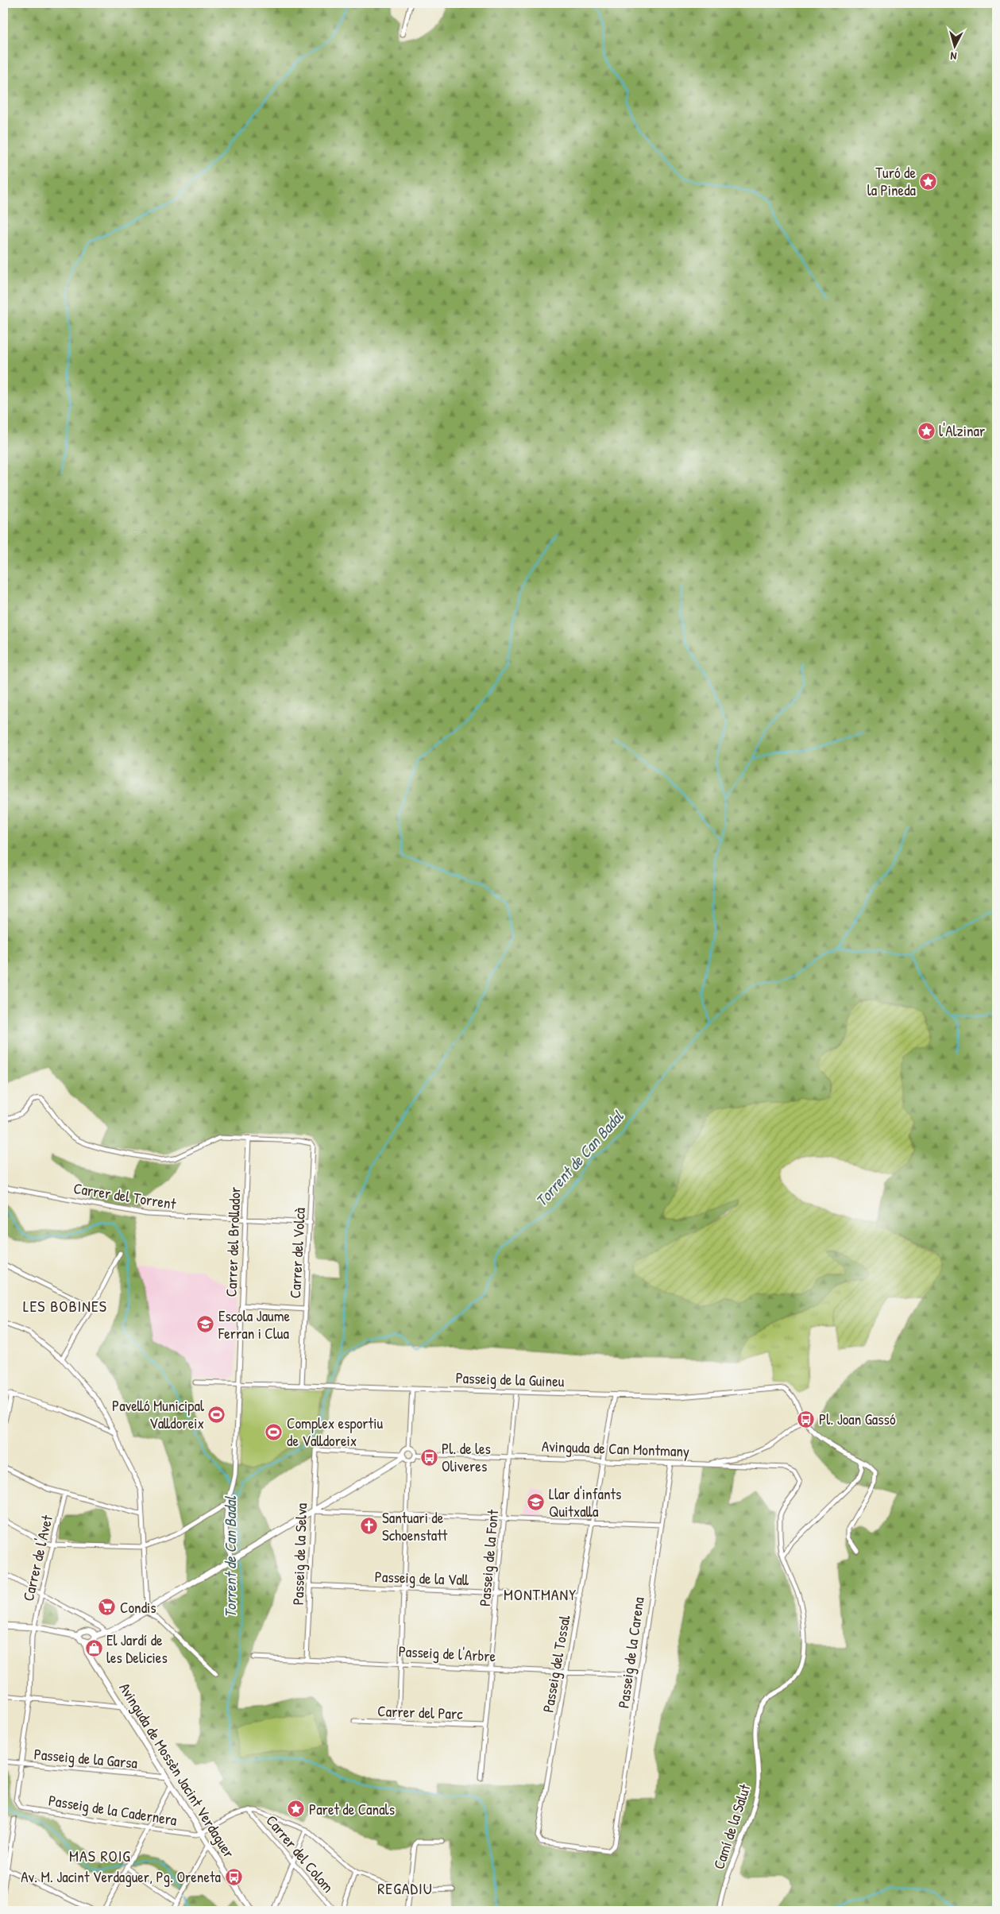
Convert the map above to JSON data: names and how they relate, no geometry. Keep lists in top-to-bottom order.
{
  "streets": {
    "street": [
      "Carrer del Torrent",
      "Carrer del Brollador",
      "Carrer del Volcà",
      "Passeig de la Guineu",
      "Avinguda de Can Montmany",
      "Passeig de la Selva",
      "Carrer de l'Avet",
      "Passeig de la Font",
      "Passeig de la Vall",
      "Passeig de la Carena",
      "Passeig de l'Arbre",
      "Passeig del Tossal",
      "Carrer del Parc",
      "Passeig de la Garsa",
      "Avinguda de Mossèn Jacint Verdaguer",
      "Passeig de la Cadernera",
      "Camí de la Salut",
      "Carrer del Colom"
    ]
  },
  "crossings": [
    ["Carrer del Torrent", "Carrer del Brollador"],
    ["Carrer del Torrent", "Carrer del Volcà"],
    ["Carrer del Brollador", "Carrer del Volcà"],
    ["Carrer del Brollador", "Passeig de la Guineu"],
    ["Carrer del Volcà", "Passeig de la Guineu"],
    ["Passeig de la Guineu", "Avinguda de Can Montmany"],
    ["Passeig de la Guineu", "Passeig de la Font"],
    ["Passeig de la Guineu", "Passeig del Tossal"],
    ["Avinguda de Can Montmany", "Passeig de la Selva"],
    ["Avinguda de Can Montmany", "Passeig de la Font"],
    ["Avinguda de Can Montmany", "Passeig de la Carena"],
    ["Avinguda de Can Montmany", "Passeig del Tossal"],
    ["Avinguda de Can Montmany", "Camí de la Salut"],
    ["Passeig de la Selva", "Passeig de la Vall"],
    ["Passeig de la Selva", "Passeig de l'Arbre"],
    ["Carrer de l'Avet", "Passeig de la Garsa"],
    ["Carrer de l'Avet", "Passeig de la Cadernera"],
    ["Passeig de la Font", "Passeig de la Vall"],
    ["Passeig de la Font", "Passeig de l'Arbre"],
    ["Passeig de la Font", "Carrer del Parc"],
    ["Passeig de la Vall", "Passeig del Tossal"],
    ["Passeig de la Carena", "Passeig de l'Arbre"],
    ["Passeig de la Carena", "Passeig del Tossal"],
    ["Passeig de l'Arbre", "Passeig del Tossal"],
    ["Passeig de la Garsa", "Avinguda de Mossèn Jacint Verdaguer"],
    ["Avinguda de Mossèn Jacint Verdaguer", "Passeig de la Cadernera"]
  ],
  "districts": [
    "LES BOBINES",
    "MONTMANY",
    "MAS ROIG",
    "REGADIU"
  ],
  "water": ["Torrent de Can Badal"],
  "places": {
    "place": ["Turó de la Pineda", "l'Alzinar", "Paret de Canals"],
    "school or university": ["Escola Jaume Ferran i Clua", "Llar d'infants Quitxalla"],
    "sports": ["Pavelló Municipal Valldoreix", "Complex esportiu de Valldoreix"],
    "bus stop": ["Pl. Joan Gassó", "Pl. de les Oliveres", "Av. M. Jacint Verdaguer, Pg. Oreneta"],
    "church": ["Santuari de Schoenstatt"],
    "supermarket": ["Condis"],
    "shop": ["El Jardí de les Delicies"]
  },
  "north": "bottom"
}
